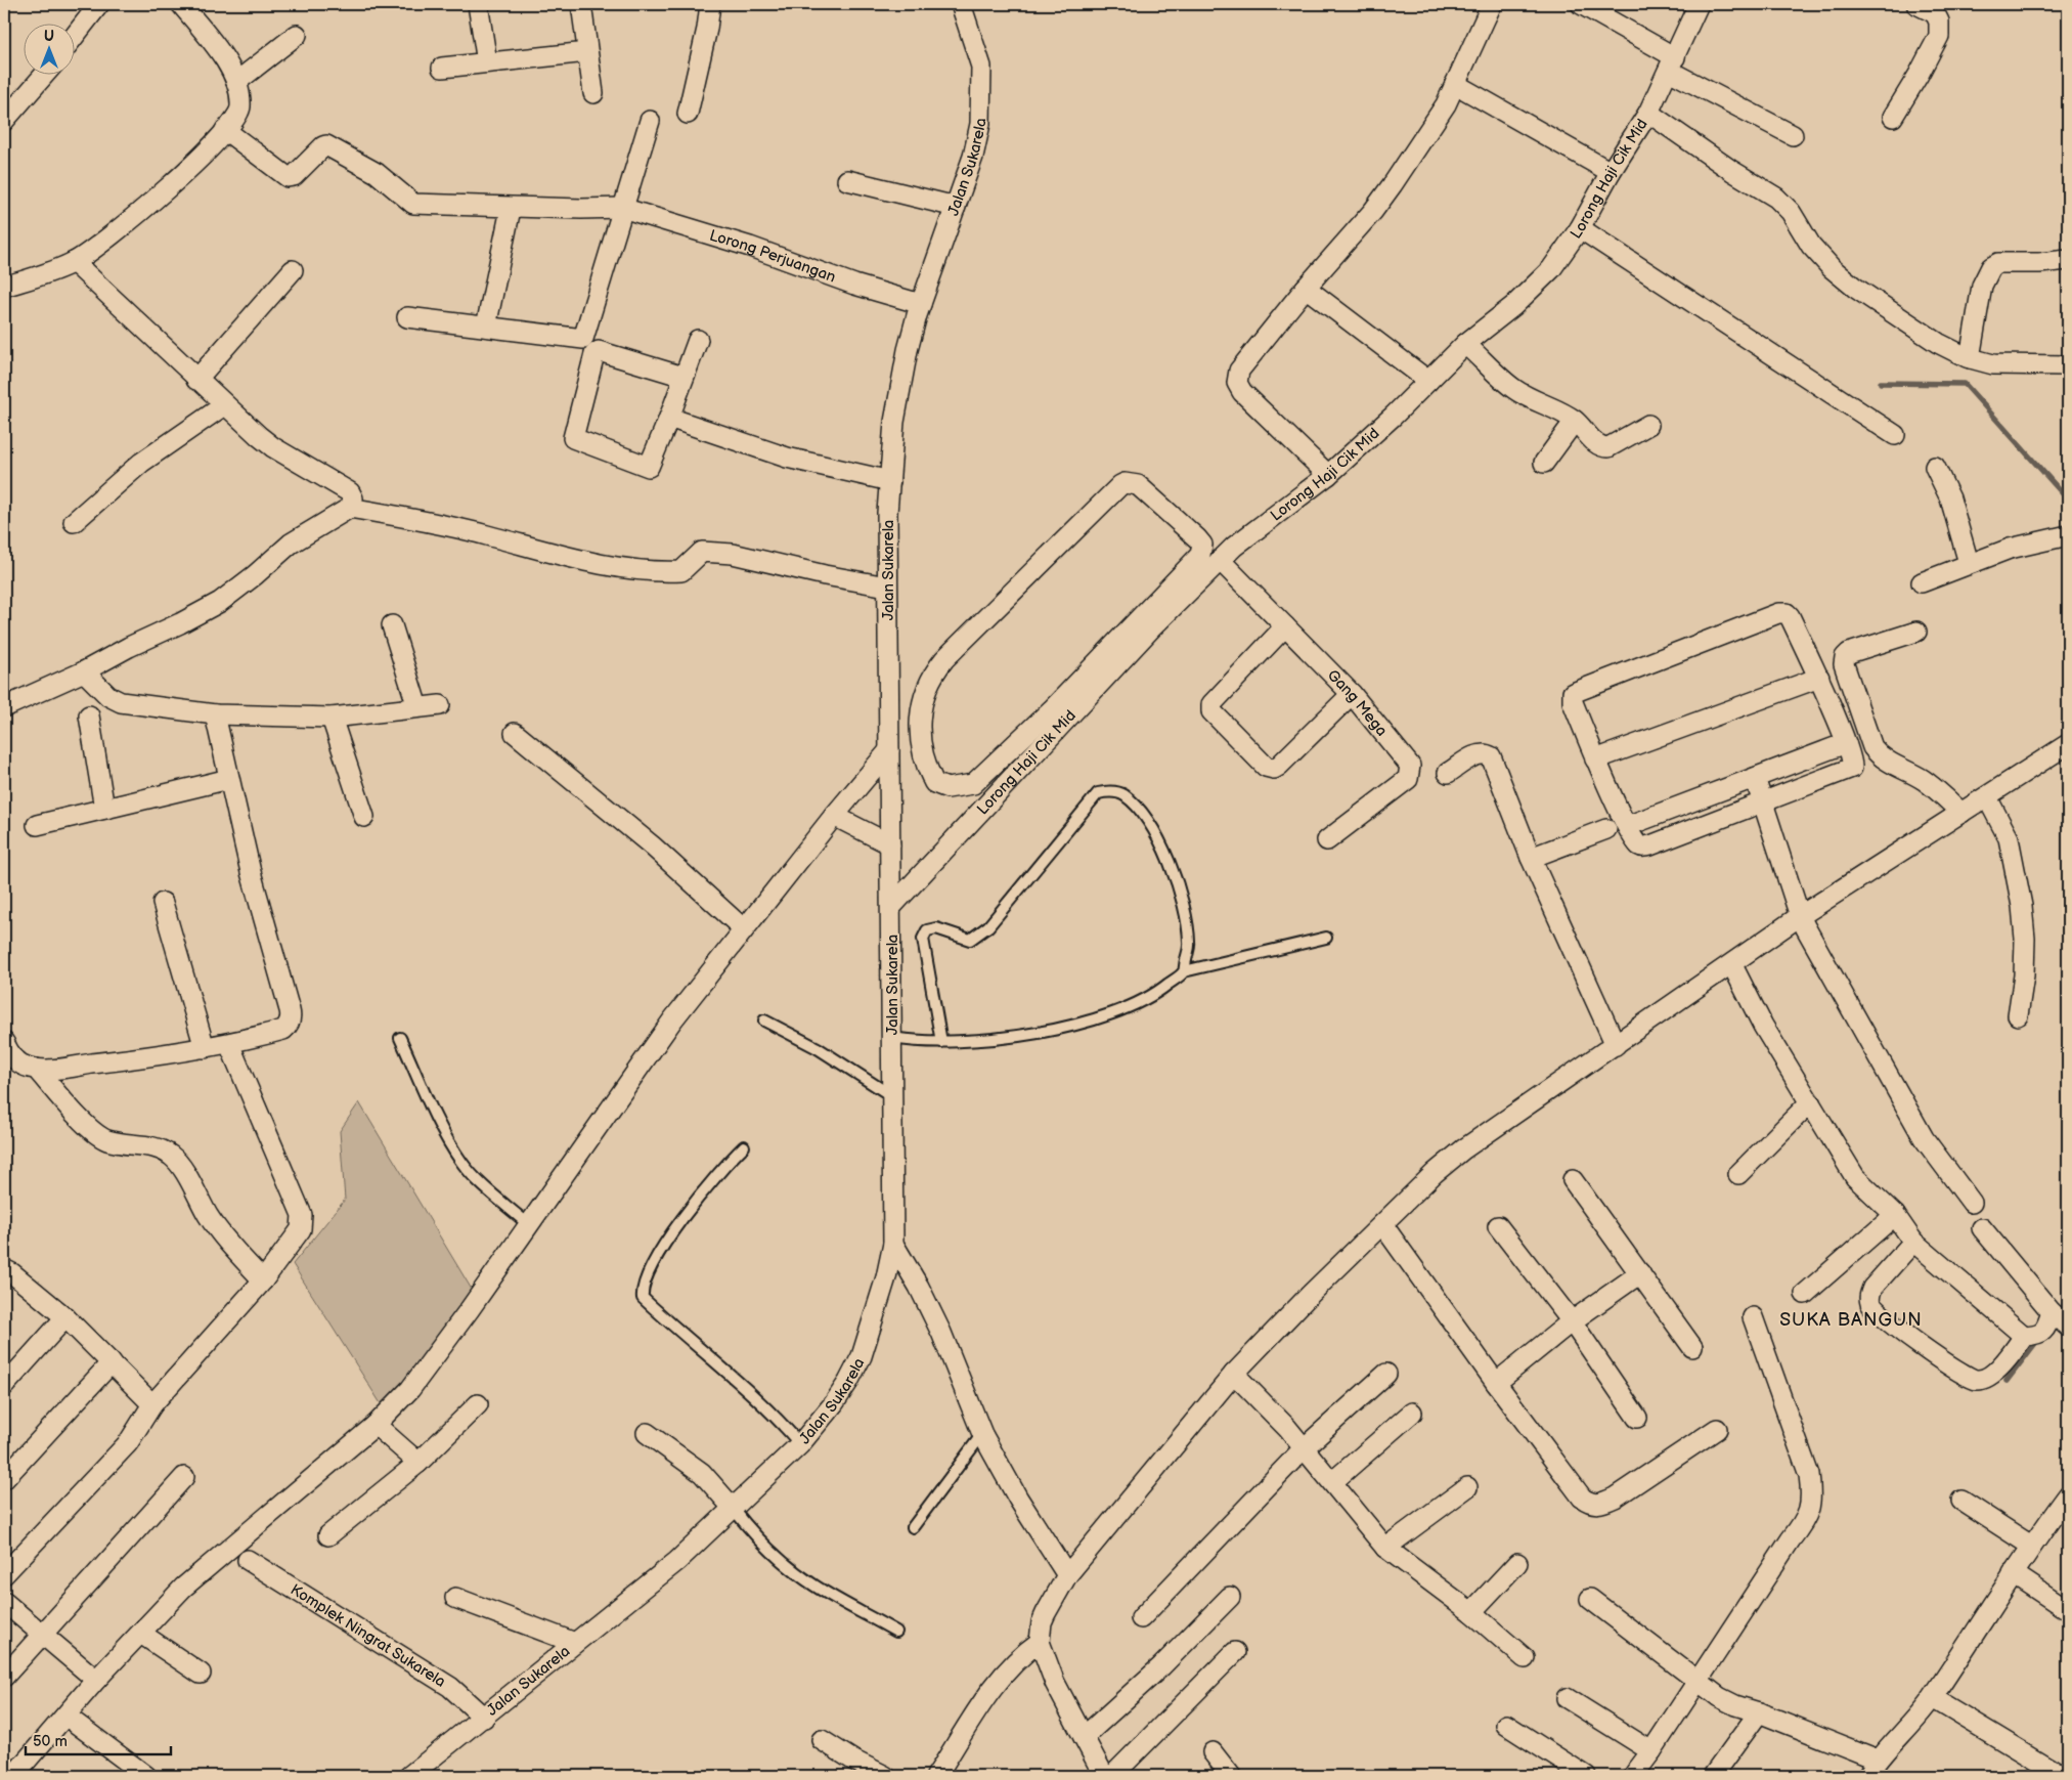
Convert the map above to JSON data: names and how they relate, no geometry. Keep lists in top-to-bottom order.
{
  "streets": {
    "street": [
      "Jalan Sukarela",
      "Lorong Haji Cik Mid",
      "Lorong Perjuangan",
      "Gang Mega",
      "Komplek Ningrat Sukarela"
    ]
  },
  "crossings": [
    ["Jalan Sukarela", "Lorong Haji Cik Mid"],
    ["Jalan Sukarela", "Lorong Perjuangan"],
    ["Jalan Sukarela", "Komplek Ningrat Sukarela"],
    ["Lorong Haji Cik Mid", "Gang Mega"]
  ],
  "districts": ["SUKA BANGUN"],
  "scale_bar": "50 m",
  "north": "top"
}
